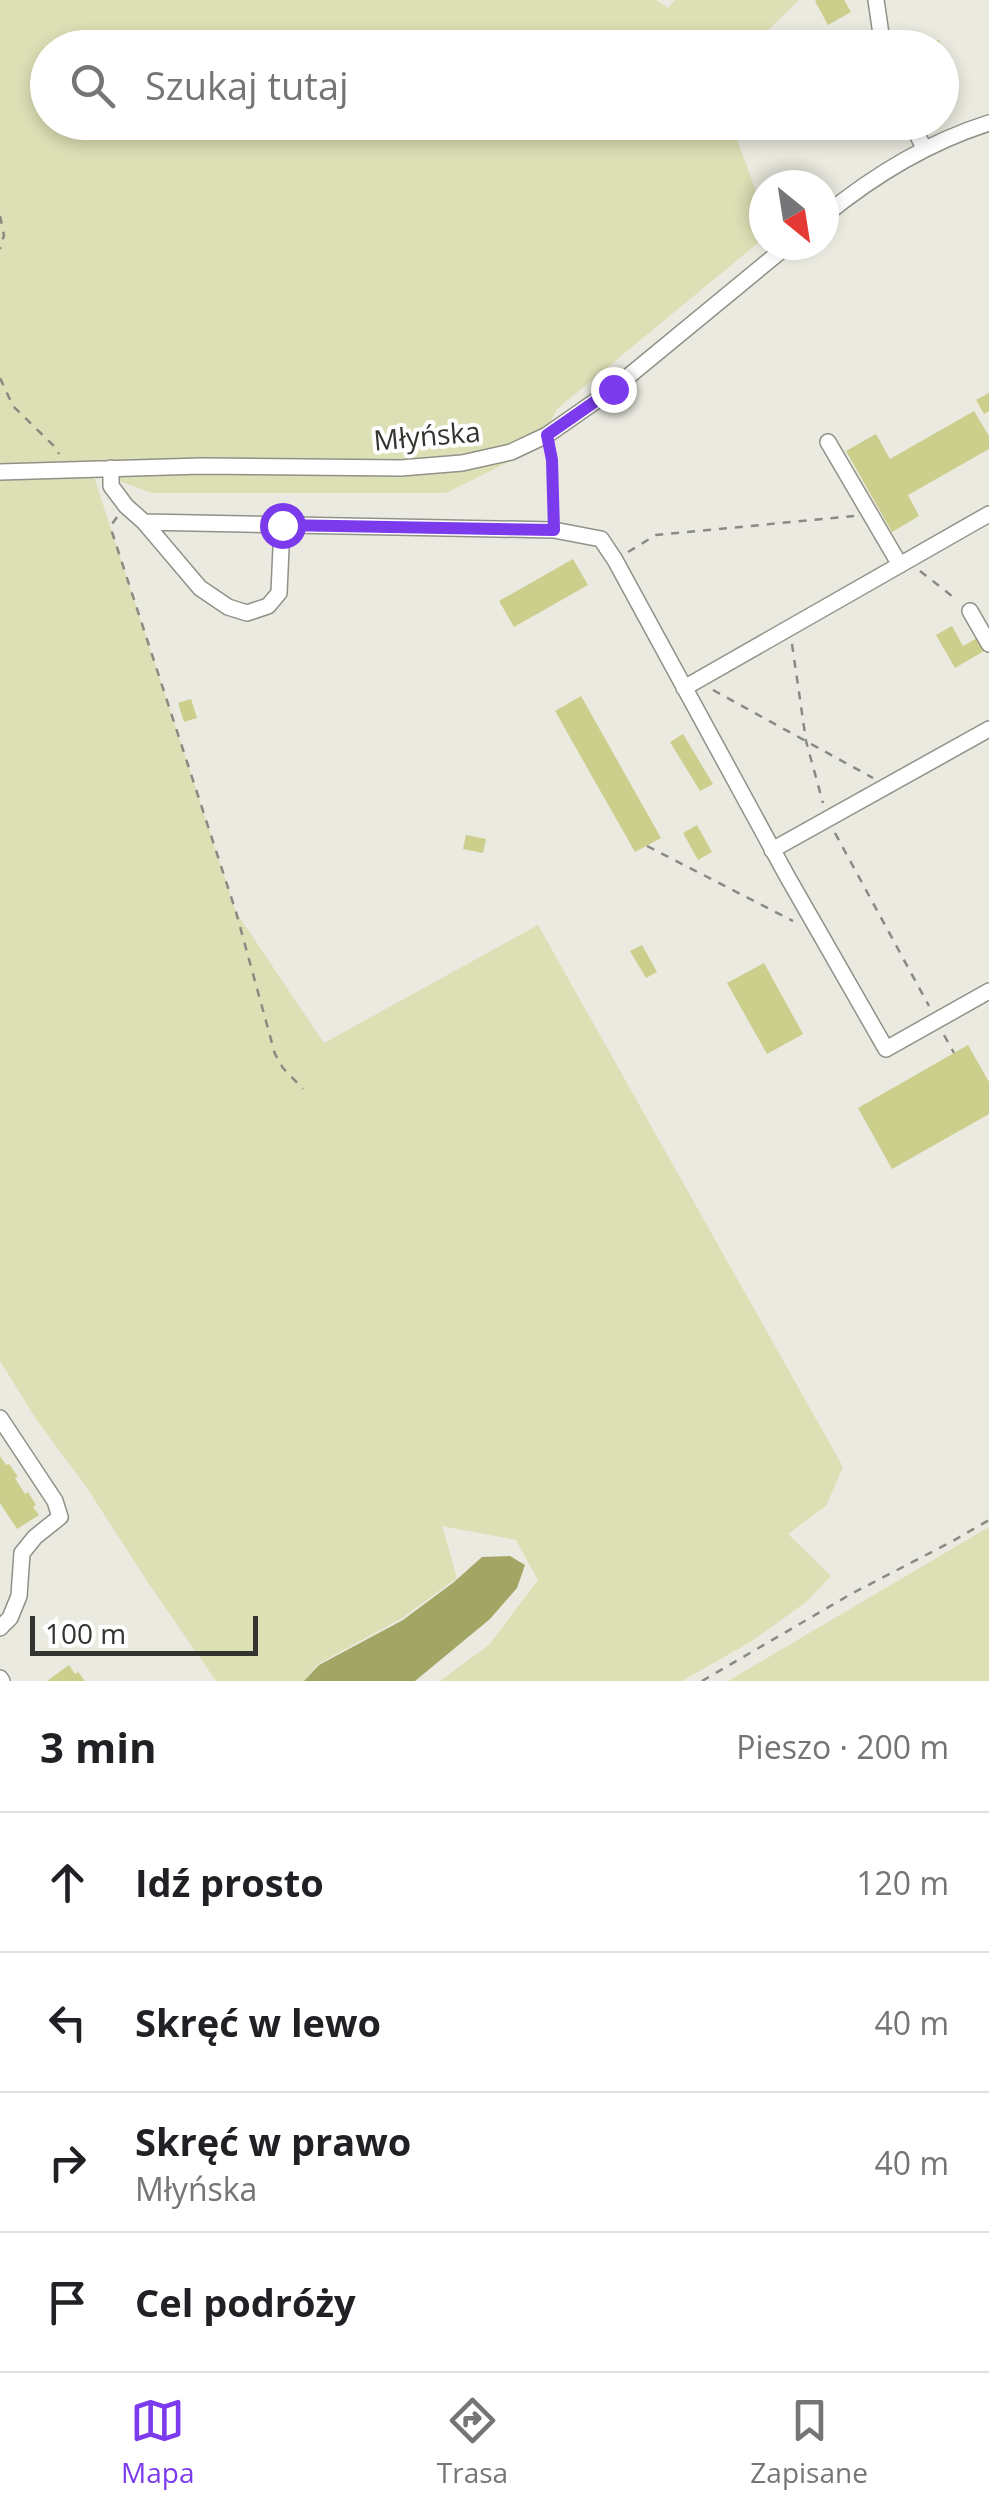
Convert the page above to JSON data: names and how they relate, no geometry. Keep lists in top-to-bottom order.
{
  "streets": {
    "street": ["Młyńska"]
  },
  "scale_bar": "100 m",
  "north": "bottom right",
  "page": {
    "search": "Szukaj tutaj",
    "scale": "100 m",
    "heading": ["3 min", "Pieszo · 200 m"],
    "list": [
      ["Idź prosto", "120 m"],
      ["Skręć w lewo", "40 m"],
      ["Skręć w prawo", "Młyńska", "40 m"],
      "Cel podróży"
    ],
    "nav": ["Mapa", "Trasa", "Zapisane"]
  }
}
